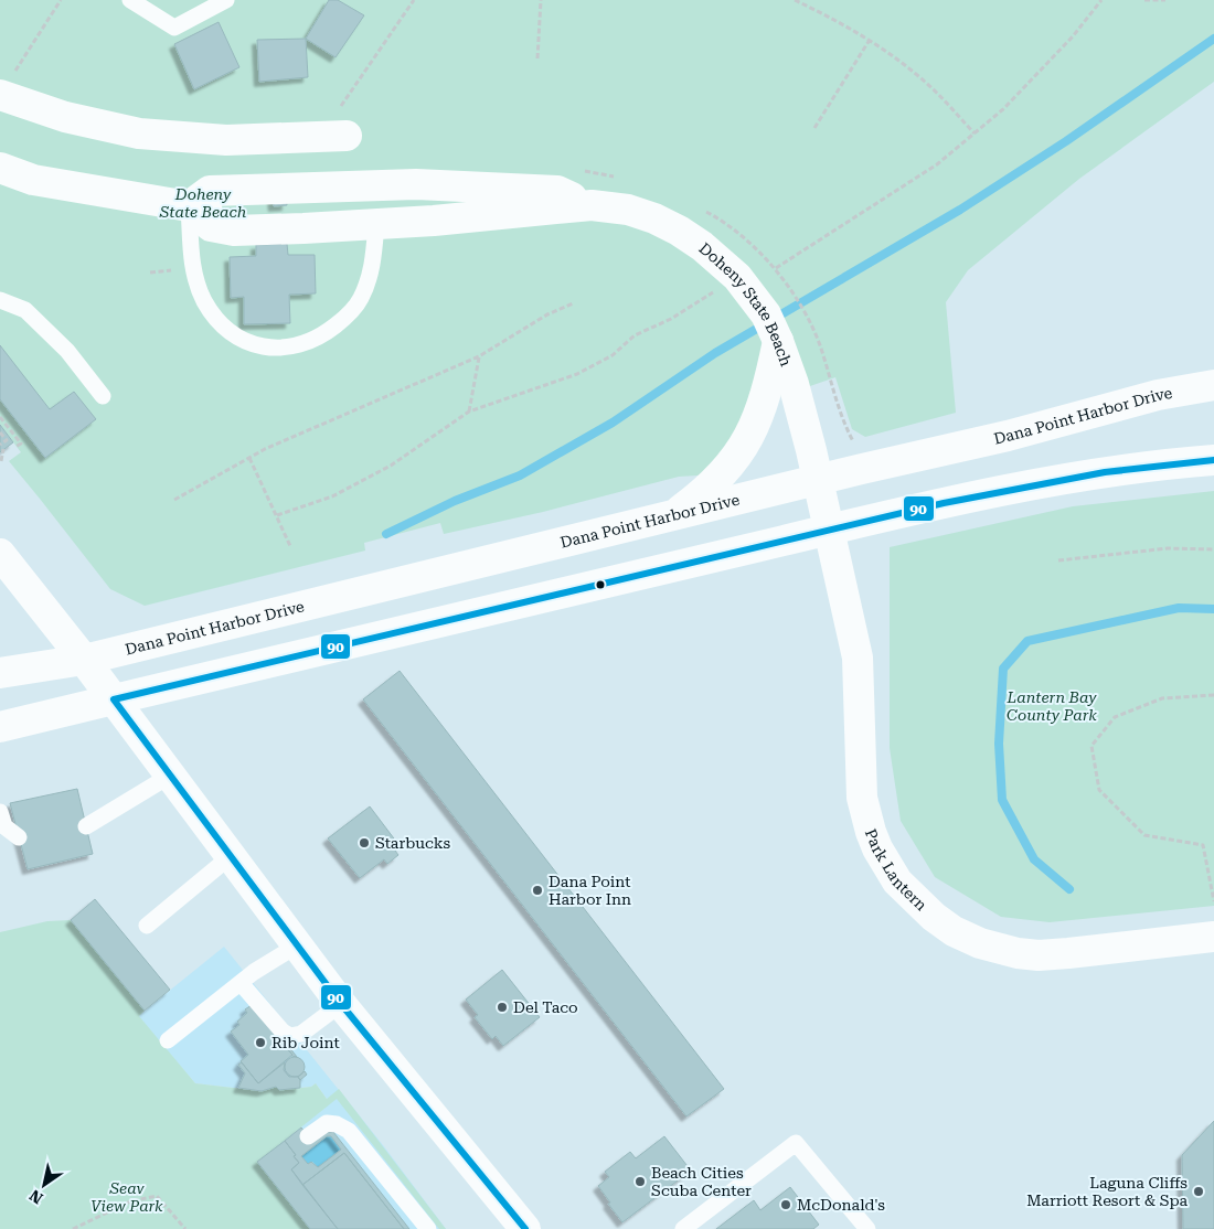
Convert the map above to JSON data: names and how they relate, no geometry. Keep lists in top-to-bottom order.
{
  "streets": {
    "main road": ["Doheny State Beach", "Dana Point Harbor Drive", "Park Lantern"]
  },
  "crossings": [
    ["Doheny State Beach", "Dana Point Harbor Drive"],
    ["Doheny State Beach", "Park Lantern"]
  ],
  "parks": ["Doheny State Beach", "Lantern Bay County Park", "Seav View Park"],
  "places": [
    "Starbucks",
    "Dana Point Harbor Inn",
    "Del Taco",
    "Rib Joint",
    "Beach Cities Scuba Center",
    "Laguna Cliffs Marriott Resort & Spa",
    "McDonald's"
  ],
  "lines": ["transit line 90"],
  "north": "bottom left"
}
